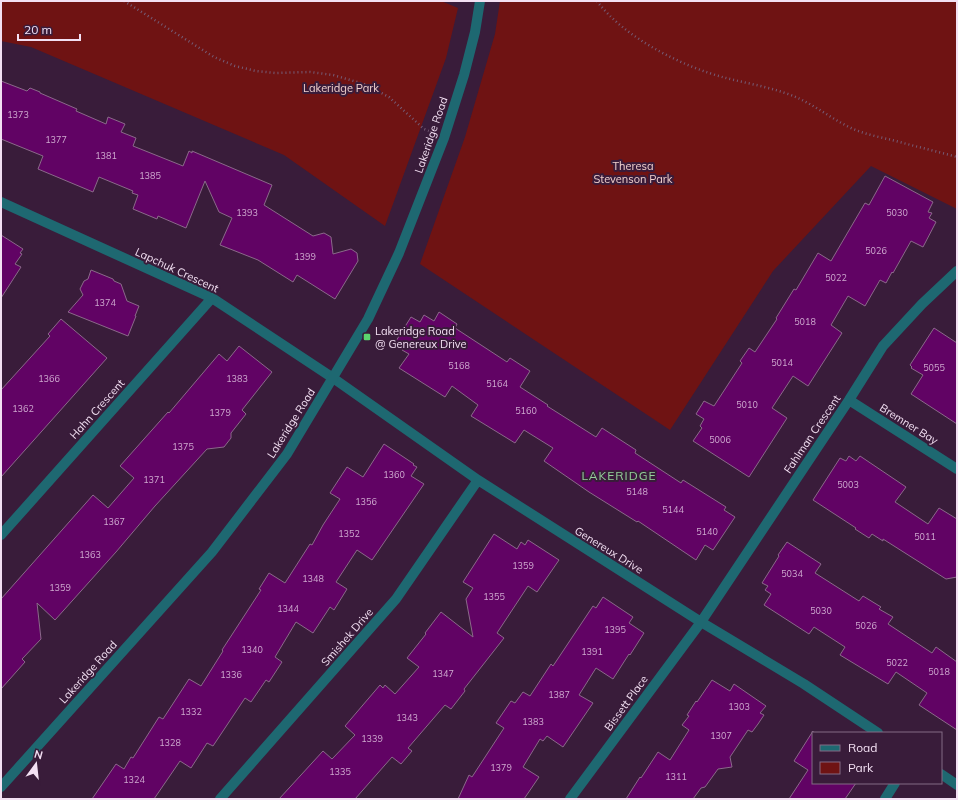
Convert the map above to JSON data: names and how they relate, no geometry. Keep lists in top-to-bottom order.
{
  "streets": {
    "street": [
      "Lakeridge Road",
      "Lapchuk Crescent",
      "Hahn Crescent",
      "Bremner Bay",
      "Fahlman Crescent",
      "Genereux Drive",
      "Smishek Drive",
      "Bissett Place"
    ]
  },
  "crossings": [
    ["Lakeridge Road", "Lapchuk Crescent"],
    ["Lakeridge Road", "Genereux Drive"],
    ["Lapchuk Crescent", "Hahn Crescent"],
    ["Lapchuk Crescent", "Genereux Drive"],
    ["Bremner Bay", "Fahlman Crescent"],
    ["Fahlman Crescent", "Genereux Drive"],
    ["Fahlman Crescent", "Bissett Place"],
    ["Genereux Drive", "Smishek Drive"],
    ["Genereux Drive", "Bissett Place"]
  ],
  "districts": ["LAKERIDGE"],
  "parks": ["Lakeridge Park", "Theresa Stevenson Park"],
  "places": {
    "transit": ["Lakeridge Road @ Genereux Drive"]
  },
  "house_numbers": [
    "1373",
    "1377",
    "1381",
    "1385",
    "1393",
    "5030",
    "5026",
    "1399",
    "5022",
    "1374",
    "5018",
    "5014",
    "5168",
    "5055",
    "1366",
    "1383",
    "5164",
    "5010",
    "1362",
    "5160",
    "1379",
    "5006",
    "1375",
    "1360",
    "1371",
    "5003",
    "5148",
    "1356",
    "5144",
    "1367",
    "5140",
    "1352",
    "5011",
    "1363",
    "1359",
    "5034",
    "1348",
    "1359",
    "1355",
    "1344",
    "5030",
    "5026",
    "1395",
    "1340",
    "1391",
    "5022",
    "5018",
    "1347",
    "1336",
    "1387",
    "1303",
    "1332",
    "1343",
    "1383",
    "1307",
    "1339",
    "1328",
    "1379",
    "1335",
    "1311",
    "1324"
  ],
  "legend": ["Road", "Park"],
  "scale_bar": "20 m",
  "north": "top"
}
